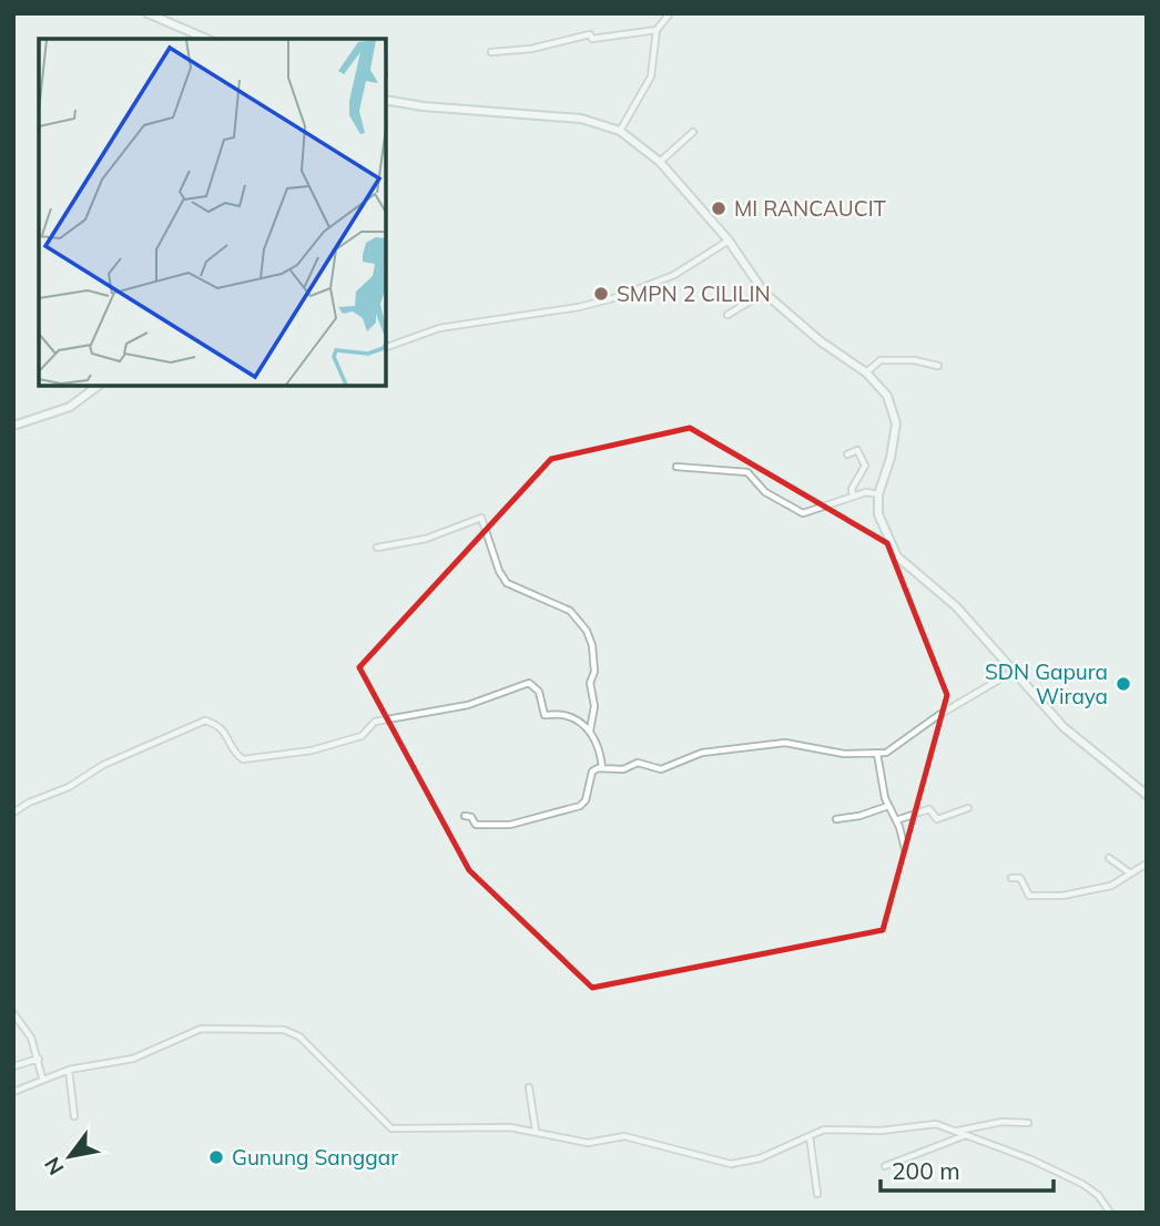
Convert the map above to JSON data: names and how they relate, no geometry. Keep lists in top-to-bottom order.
{
  "places": [
    "MI RANCAUCIT",
    "SMPN 2 CILILIN",
    "SDN Gapura Wiraya",
    "Gunung Sanggar"
  ],
  "scale_bar": "200 m",
  "north": "bottom left"
}
